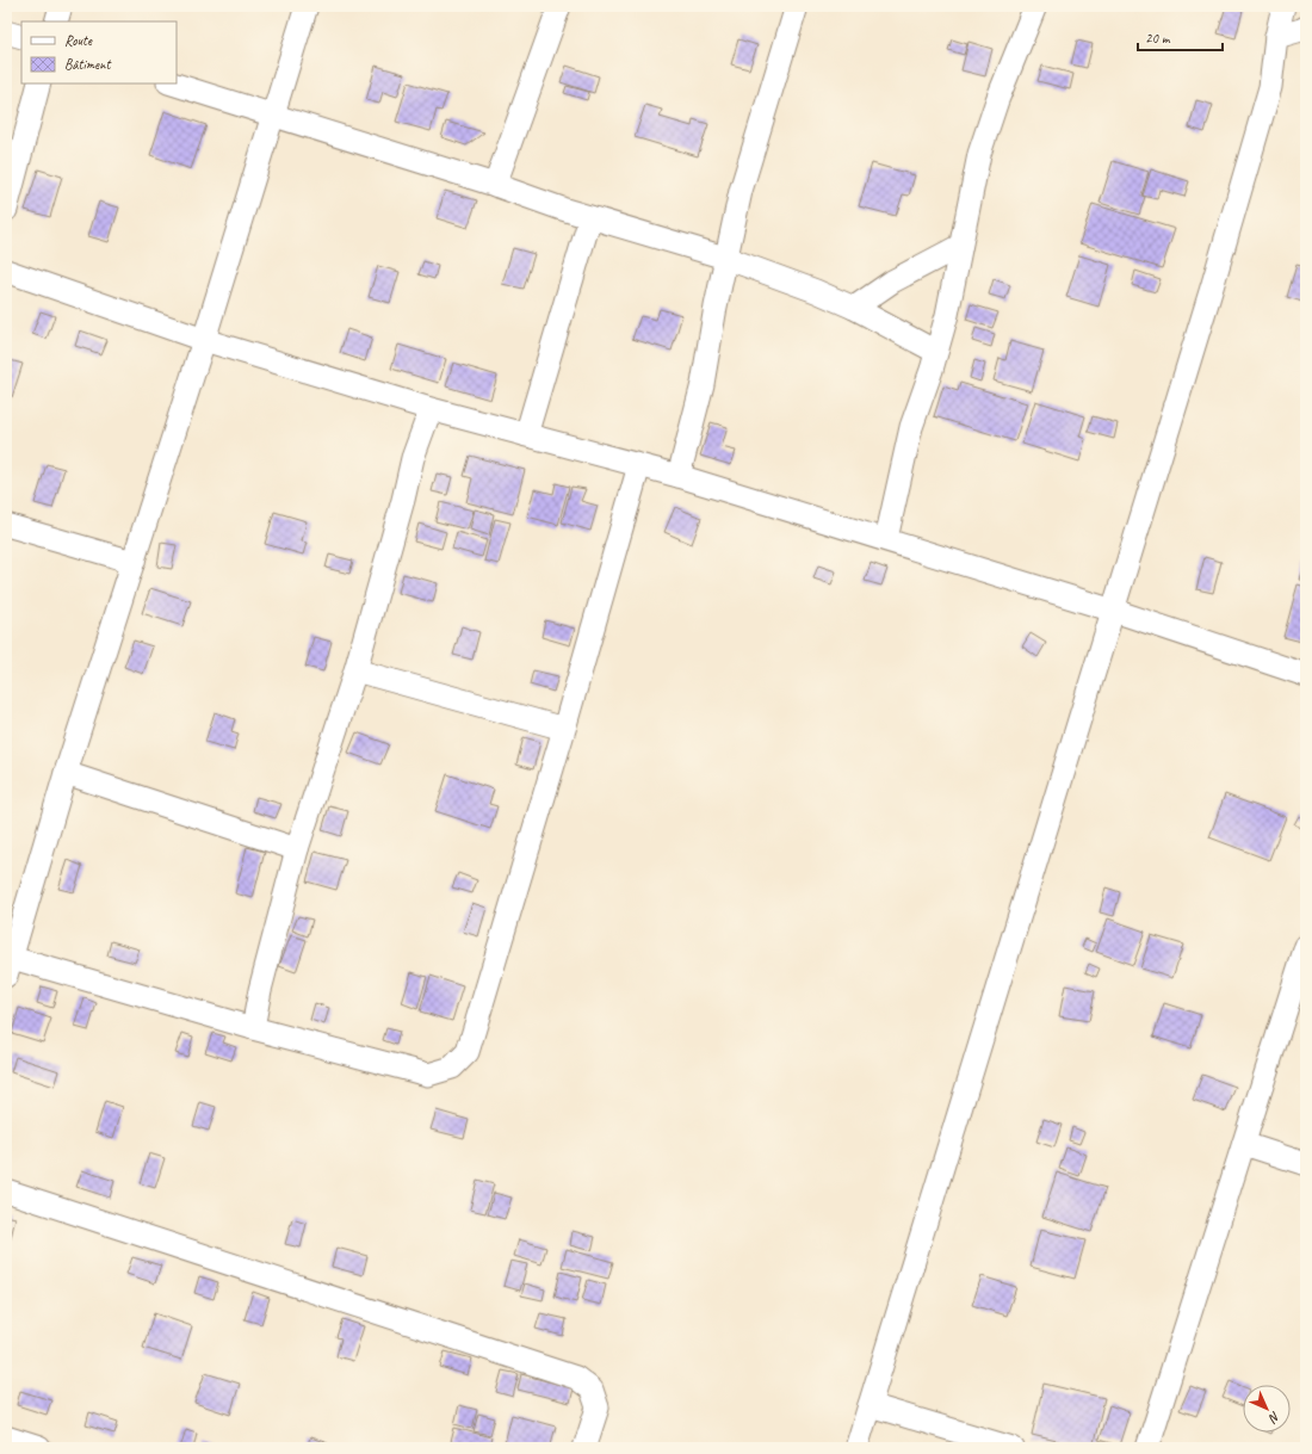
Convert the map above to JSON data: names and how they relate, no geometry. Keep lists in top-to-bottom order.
{
  "legend": ["Route", "Bâtiment"],
  "scale_bar": "20 m",
  "north": "bottom right"
}
